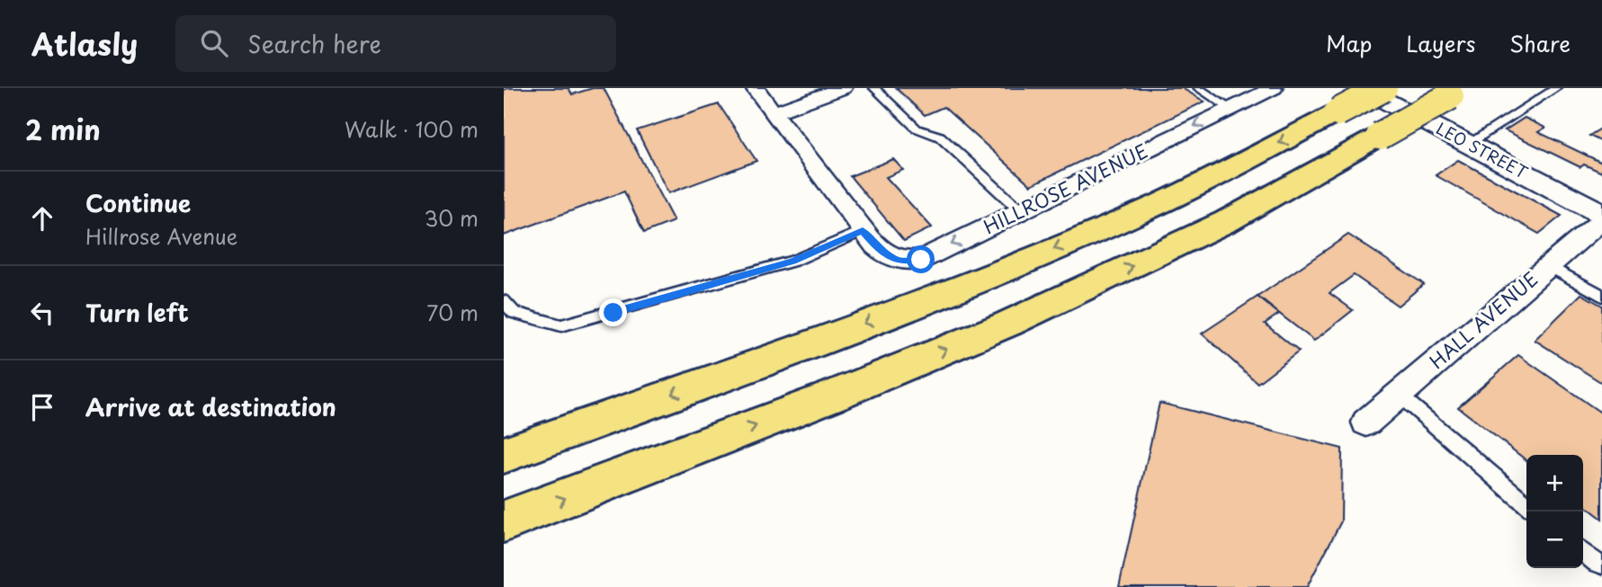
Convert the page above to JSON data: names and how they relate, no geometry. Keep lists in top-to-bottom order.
{
  "streets": {
    "street": ["LEO STREET", "HILLROSE AVENUE", "HALL AVENUE"]
  },
  "one_way": ["HILLROSE AVENUE"],
  "page": {
    "header": "Atlasly",
    "search": "Search here",
    "nav": ["Map", "Layers", "Share"],
    "heading": ["2 min", "Walk · 100 m"],
    "list": [
      ["Continue", "Hillrose Avenue", "30 m"],
      ["Turn left", "70 m"],
      "Arrive at destination"
    ],
    "map_buttons": ["+", "−"]
  }
}
